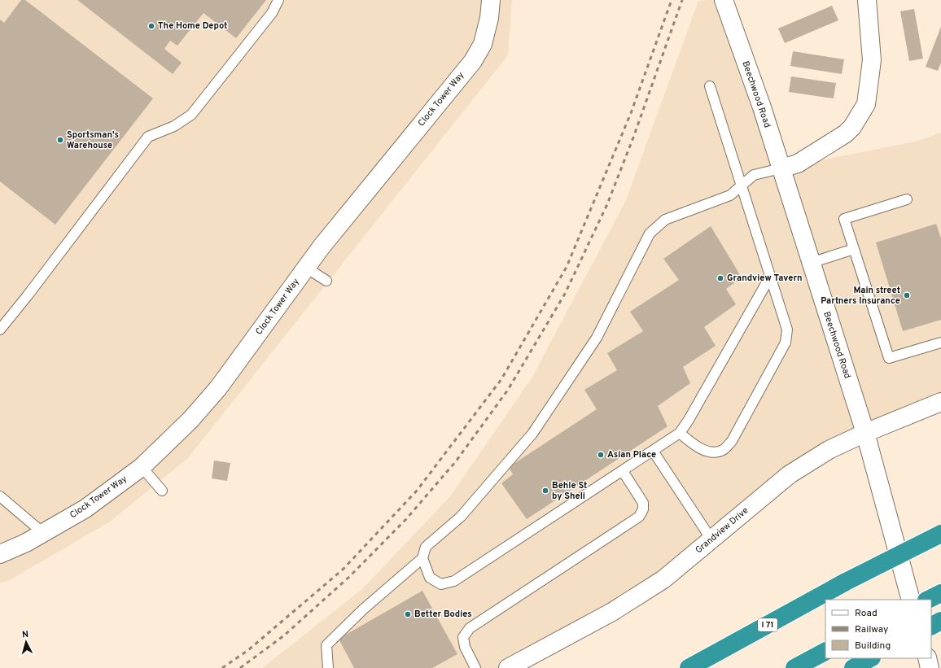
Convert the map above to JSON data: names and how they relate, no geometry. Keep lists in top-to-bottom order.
{
  "streets": {
    "highway": ["I 71"],
    "street": ["Beechwood Road", "Clock Tower Way", "Grandview Drive"]
  },
  "crossings": [
    ["Beechwood Road", "Grandview Drive"]
  ],
  "places": [
    "The Home Depot",
    "Sportsman's Warehouse",
    "Grandview Tavern",
    "Main street Partners Insurance",
    "Asian Place",
    "Behle St by Sheli",
    "Better Bodies"
  ],
  "legend": ["Road", "Railway", "Building"],
  "north": "top"
}
